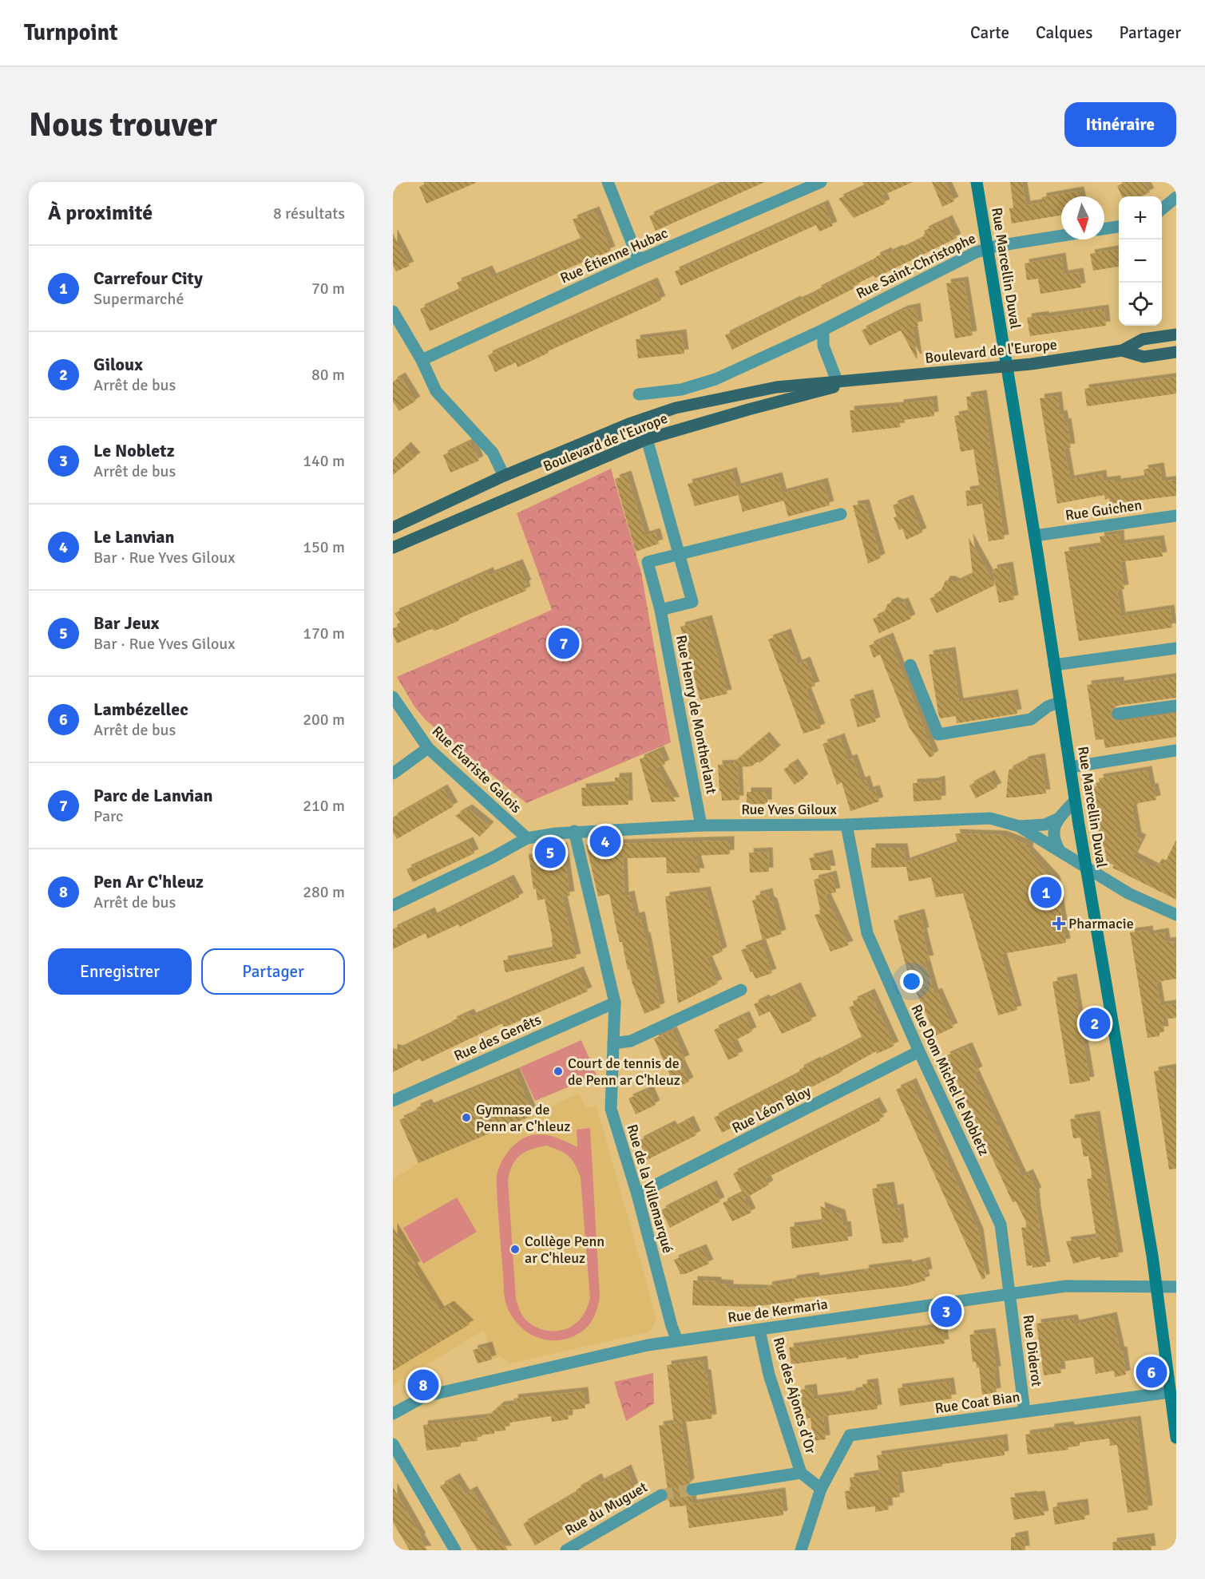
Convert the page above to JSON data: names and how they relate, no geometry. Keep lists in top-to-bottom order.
{
  "streets": {
    "main road": ["Rue Marcellin Duval", "Boulevard de l'Europe"],
    "street": [
      "Rue Étienne Hubac",
      "Rue Saint-Christophe",
      "Rue Guichen",
      "Rue Henry de Montherlant",
      "Rue Évariste Galois",
      "Rue Yves Giloux",
      "Rue des Genêts",
      "Rue Dom Michel le Nobletz",
      "Rue Léon Bloy",
      "Rue de la Villemarqué",
      "Rue de Kermaria",
      "Rue Diderot",
      "Rue des Ajoncs d'Or",
      "Rue Coat Bian",
      "Rue du Muguet"
    ]
  },
  "crossings": [
    ["Rue Saint-Christophe", "Rue Marcellin Duval"],
    ["Rue Marcellin Duval", "Boulevard de l'Europe"],
    ["Rue Marcellin Duval", "Rue Guichen"],
    ["Rue Marcellin Duval", "Rue Yves Giloux"],
    ["Rue Marcellin Duval", "Rue de Kermaria"],
    ["Rue Marcellin Duval", "Rue Coat Bian"],
    ["Rue Henry de Montherlant", "Rue Yves Giloux"],
    ["Rue Évariste Galois", "Rue Yves Giloux"],
    ["Rue Yves Giloux", "Rue Dom Michel le Nobletz"],
    ["Rue Yves Giloux", "Rue de la Villemarqué"],
    ["Rue des Genêts", "Rue de la Villemarqué"],
    ["Rue Dom Michel le Nobletz", "Rue Léon Bloy"],
    ["Rue Dom Michel le Nobletz", "Rue de Kermaria"],
    ["Rue Dom Michel le Nobletz", "Rue Diderot"],
    ["Rue Léon Bloy", "Rue de la Villemarqué"],
    ["Rue de la Villemarqué", "Rue de Kermaria"],
    ["Rue de Kermaria", "Rue Diderot"],
    ["Rue de Kermaria", "Rue des Ajoncs d'Or"],
    ["Rue Diderot", "Rue Coat Bian"],
    ["Rue des Ajoncs d'Or", "Rue Coat Bian"]
  ],
  "places": {
    "health": ["Pharmacie"],
    "other": ["Court de tennis de de Penn ar C'hleuz", "Gymnase de Penn ar C'hleuz", "Collège Penn ar C'hleuz"]
  },
  "north": "bottom",
  "page": {
    "header": "Turnpoint",
    "nav": ["Carte", "Calques", "Partager"],
    "buttons": [
      "Itinéraire",
      ["Enregistrer", "Partager"]
    ],
    "title": "Nous trouver",
    "heading": ["À proximité", "8 résultats"],
    "map_buttons": ["+", "−"],
    "list": [
      {
        "mark": "1",
        "name": "Carrefour City",
        "note": "Supermarché",
        "value": "70 m"
      },
      {
        "mark": "2",
        "name": "Giloux",
        "note": "Arrêt de bus",
        "value": "80 m"
      },
      {
        "mark": "3",
        "name": "Le Nobletz",
        "note": "Arrêt de bus",
        "value": "140 m"
      },
      {
        "mark": "4",
        "name": "Le Lanvian",
        "note": "Bar · Rue Yves Giloux",
        "value": "150 m"
      },
      {
        "mark": "5",
        "name": "Bar Jeux",
        "note": "Bar · Rue Yves Giloux",
        "value": "170 m"
      },
      {
        "mark": "6",
        "name": "Lambézellec",
        "note": "Arrêt de bus",
        "value": "200 m"
      },
      {
        "mark": "7",
        "name": "Parc de Lanvian",
        "note": "Parc",
        "value": "210 m"
      },
      {
        "mark": "8",
        "name": "Pen Ar C'hleuz",
        "note": "Arrêt de bus",
        "value": "280 m"
      }
    ],
    "pins": [
      "7",
      "4",
      "5",
      "1",
      "2",
      "3",
      "6",
      "8"
    ]
  }
}
